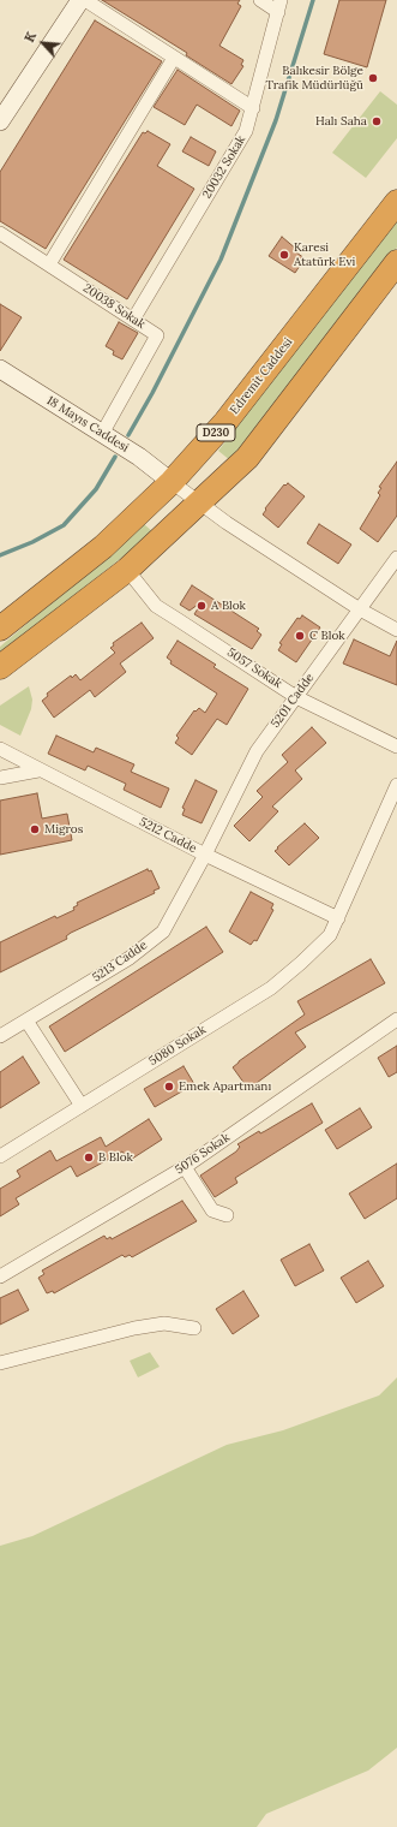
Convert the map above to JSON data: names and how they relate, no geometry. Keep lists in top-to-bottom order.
{
  "streets": {
    "highway": ["Edremit Caddesi", "D230"],
    "main road": ["18 Mayıs Caddesi"],
    "street": [
      "20032 Sokak",
      "20038 Sokak",
      "5057 Sokak",
      "5201 Cadde",
      "5212 Cadde",
      "5213 Cadde",
      "5080 Sokak",
      "5076 Sokak"
    ]
  },
  "crossings": [
    ["20032 Sokak", "20038 Sokak"],
    ["20038 Sokak", "18 Mayıs Caddesi"],
    ["Edremit Caddesi", "18 Mayıs Caddesi"],
    ["5057 Sokak", "5201 Cadde"],
    ["5201 Cadde", "5212 Cadde"],
    ["5201 Cadde", "5213 Cadde"],
    ["5212 Cadde", "5213 Cadde"],
    ["5212 Cadde", "5080 Sokak"]
  ],
  "places": [
    "Balıkesir Bölge Trafik Müdürlüğü",
    "Halı Saha",
    "Karesi Atatürk Evi",
    "A Blok",
    "C Blok",
    "Migros",
    "Emek Apartmanı",
    "B Blok"
  ],
  "north": "top left"
}
